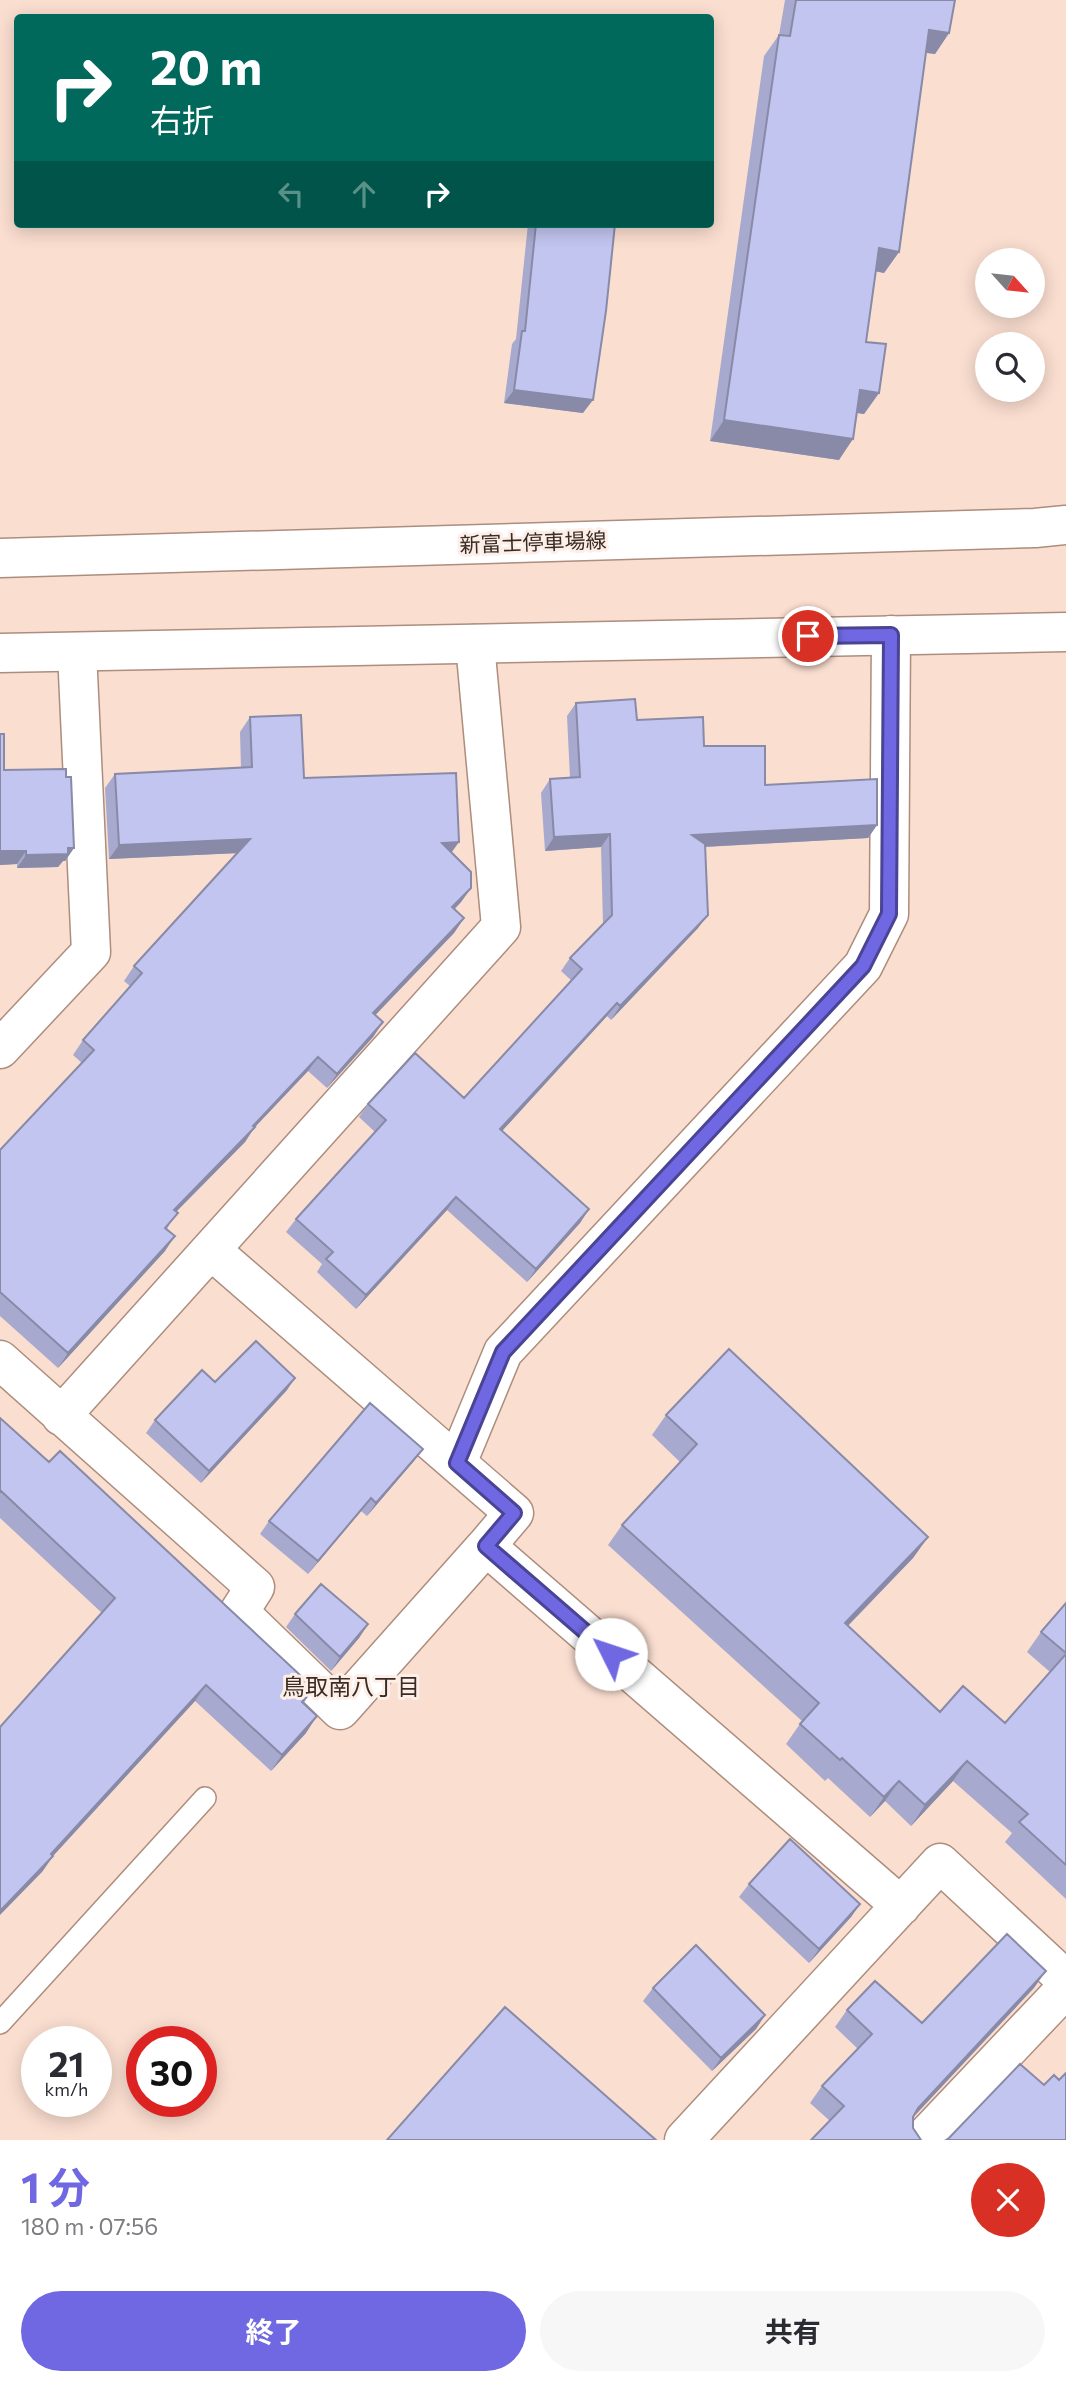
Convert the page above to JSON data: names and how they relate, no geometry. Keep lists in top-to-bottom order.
{
  "streets": {
    "street": ["新富士停車場線"]
  },
  "districts": ["鳥取南八丁目"],
  "north": "bottom right",
  "page": {
    "turn": ["20 m", "右折"],
    "speed": "21 km/h",
    "limit": "30",
    "heading": ["1 分", "180 m · 07:56"],
    "buttons": ["終了", "共有"]
  }
}
